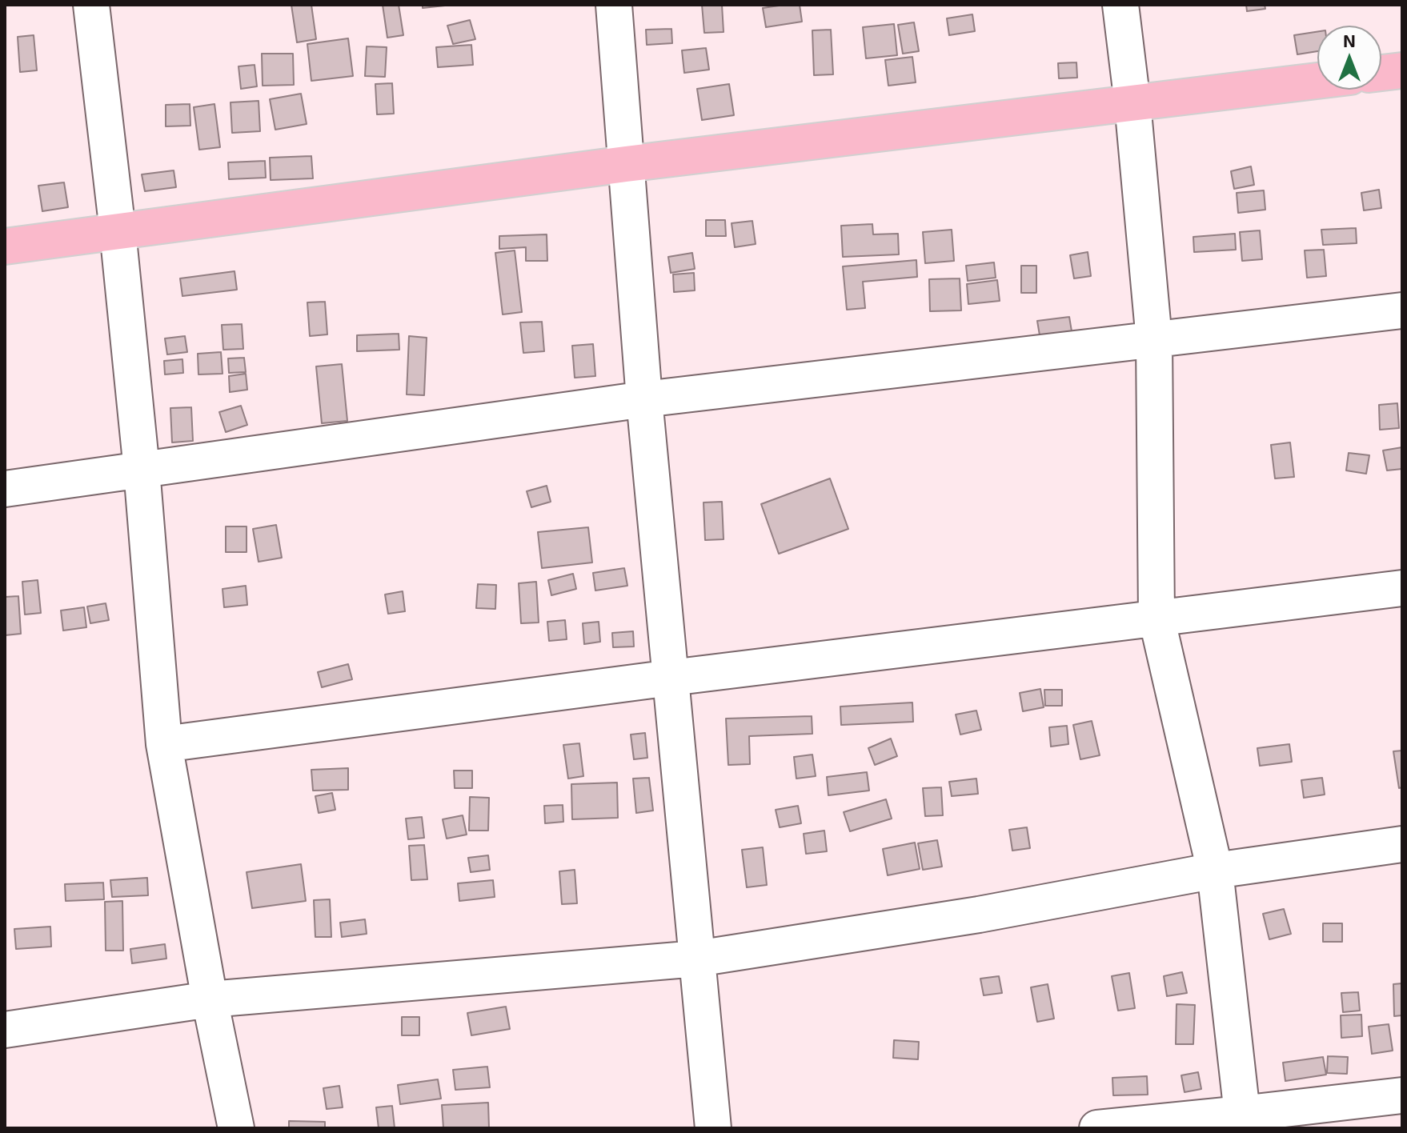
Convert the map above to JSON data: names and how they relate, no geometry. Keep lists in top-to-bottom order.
{
  "north": "top"
}
